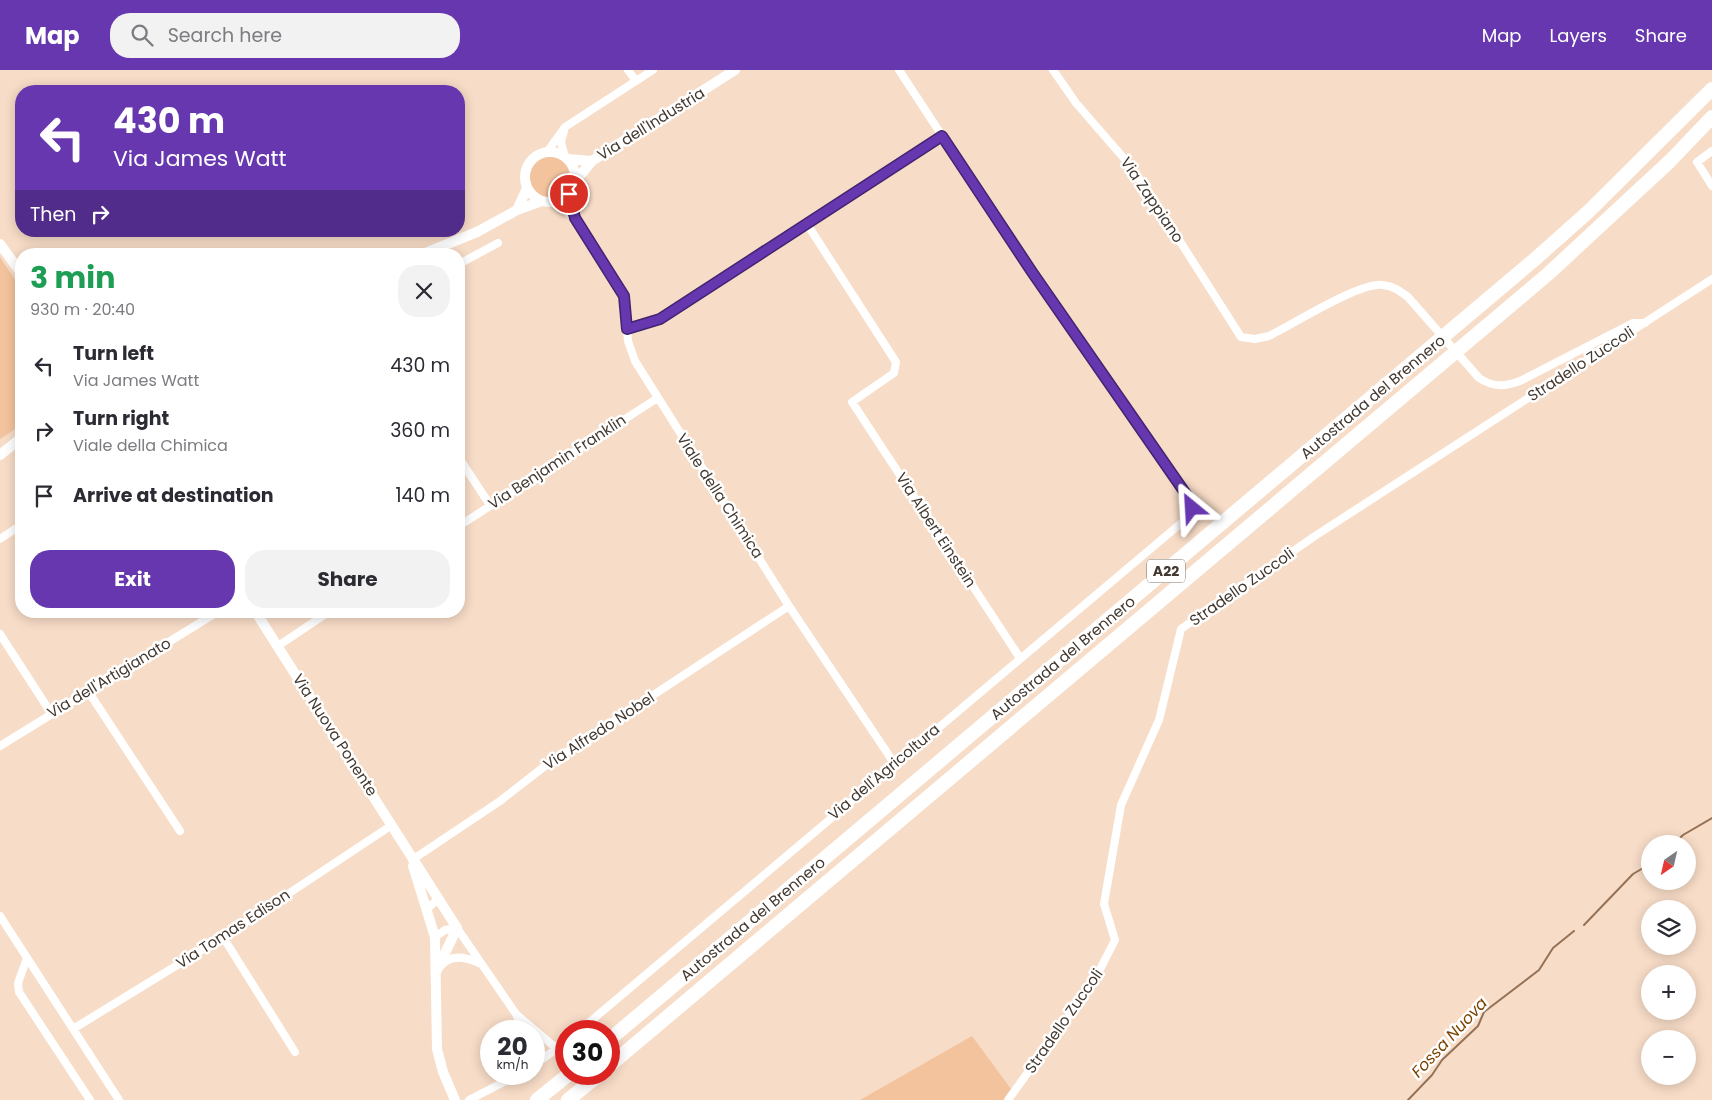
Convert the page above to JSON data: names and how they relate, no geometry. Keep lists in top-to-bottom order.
{
  "streets": {
    "highway": ["Autostrada del Brennero", "A22"],
    "street": [
      "Via dell'Industria",
      "Via Zappiano",
      "Stradello Zuccoli",
      "Via Benjamin Franklin",
      "Viale della Chimica",
      "Via Albert Einstein",
      "Via dell'Artigianato",
      "Via Alfredo Nobel",
      "Via Nuova Ponente",
      "Via dell'Agricoltura",
      "Via Tomas Edison"
    ]
  },
  "crossings": [
    ["Via dell'Industria", "Viale della Chimica"],
    ["Via Zappiano", "Stradello Zuccoli"],
    ["Via Benjamin Franklin", "Viale della Chimica"],
    ["Viale della Chimica", "Via Alfredo Nobel"],
    ["Viale della Chimica", "Via dell'Agricoltura"],
    ["Via Albert Einstein", "Via dell'Agricoltura"],
    ["Via Alfredo Nobel", "Via Nuova Ponente"],
    ["Via Nuova Ponente", "Via Tomas Edison"]
  ],
  "water": ["Fossa Nuova"],
  "north": "bottom left",
  "page": {
    "header": "Map",
    "search": "Search here",
    "nav": ["Map", "Layers", "Share"],
    "turn": ["430 m", "Via James Watt"],
    "then": "Then",
    "heading": ["3 min", "930 m · 20:40"],
    "list": [
      {
        "name": "Turn left",
        "note": "Via James Watt",
        "value": "430 m"
      },
      {
        "name": "Turn right",
        "note": "Viale della Chimica",
        "value": "360 m"
      },
      {
        "name": "Arrive at destination",
        "value": "140 m"
      }
    ],
    "buttons": ["Exit", "Share"],
    "map_buttons": ["+", "−"],
    "speed": "20 km/h",
    "limit": "30"
  }
}
